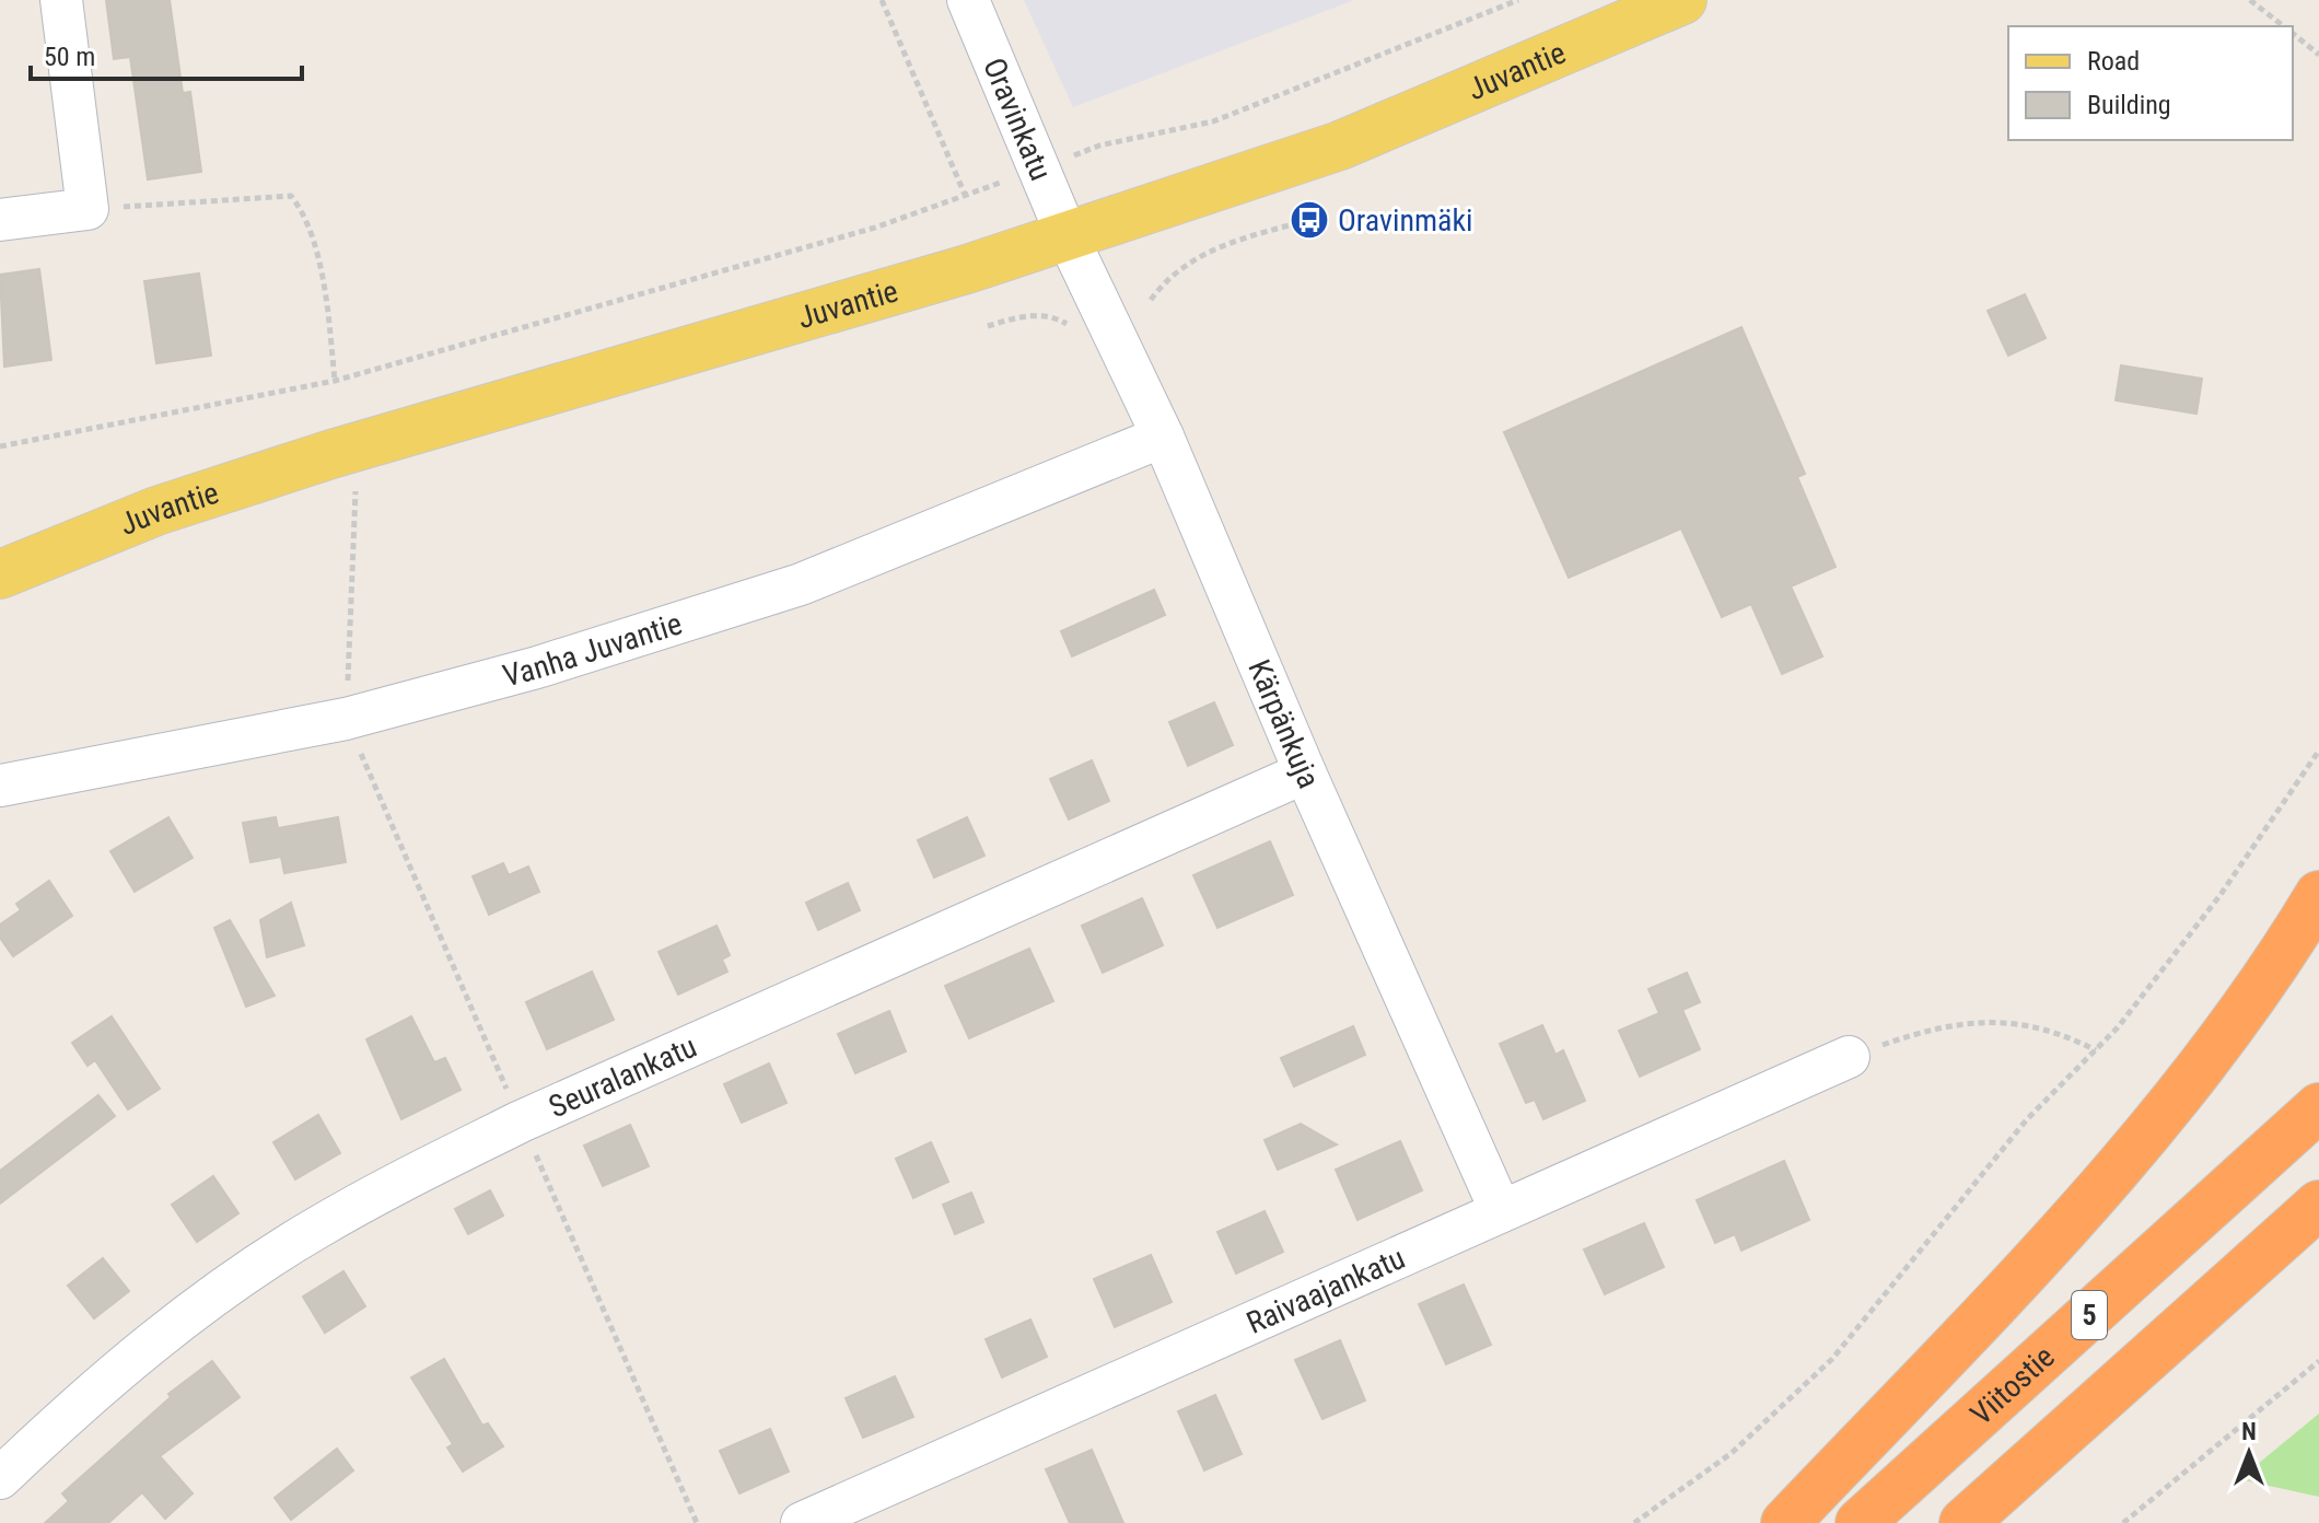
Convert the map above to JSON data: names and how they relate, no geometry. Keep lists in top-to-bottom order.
{
  "streets": {
    "highway": ["5", "Viitostie"],
    "main road": ["Juvantie"],
    "street": [
      "Oravinkatu",
      "Vanha Juvantie",
      "Kärpänkuja",
      "Seuralankatu",
      "Raivaajankatu"
    ]
  },
  "crossings": [
    ["Juvantie", "Oravinkatu"],
    ["Juvantie", "Kärpänkuja"],
    ["Oravinkatu", "Kärpänkuja"],
    ["Vanha Juvantie", "Kärpänkuja"],
    ["Kärpänkuja", "Seuralankatu"],
    ["Kärpänkuja", "Raivaajankatu"]
  ],
  "places": {
    "bus stop": ["Oravinmäki"]
  },
  "legend": ["Road", "Building"],
  "scale_bar": "50 m",
  "north": "top"
}
